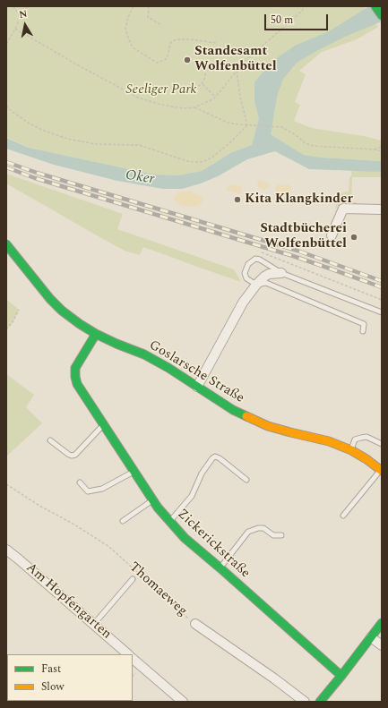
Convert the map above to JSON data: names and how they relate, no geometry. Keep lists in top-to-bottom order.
{
  "streets": {
    "street": [
      "Goslarsche Straße",
      "Zickerickstraße",
      "Thomaeweg",
      "Am Hopfengarten"
    ]
  },
  "crossings": [
    ["Goslarsche Straße", "Zickerickstraße"]
  ],
  "water": ["Oker"],
  "parks": ["Seeliger Park"],
  "places": ["Standesamt Wolfenbüttel", "Kita Klangkinder", "Stadtbücherei Wolfenbüttel"],
  "legend": ["Fast", "Slow"],
  "scale_bar": "50 m",
  "north": "top"
}
